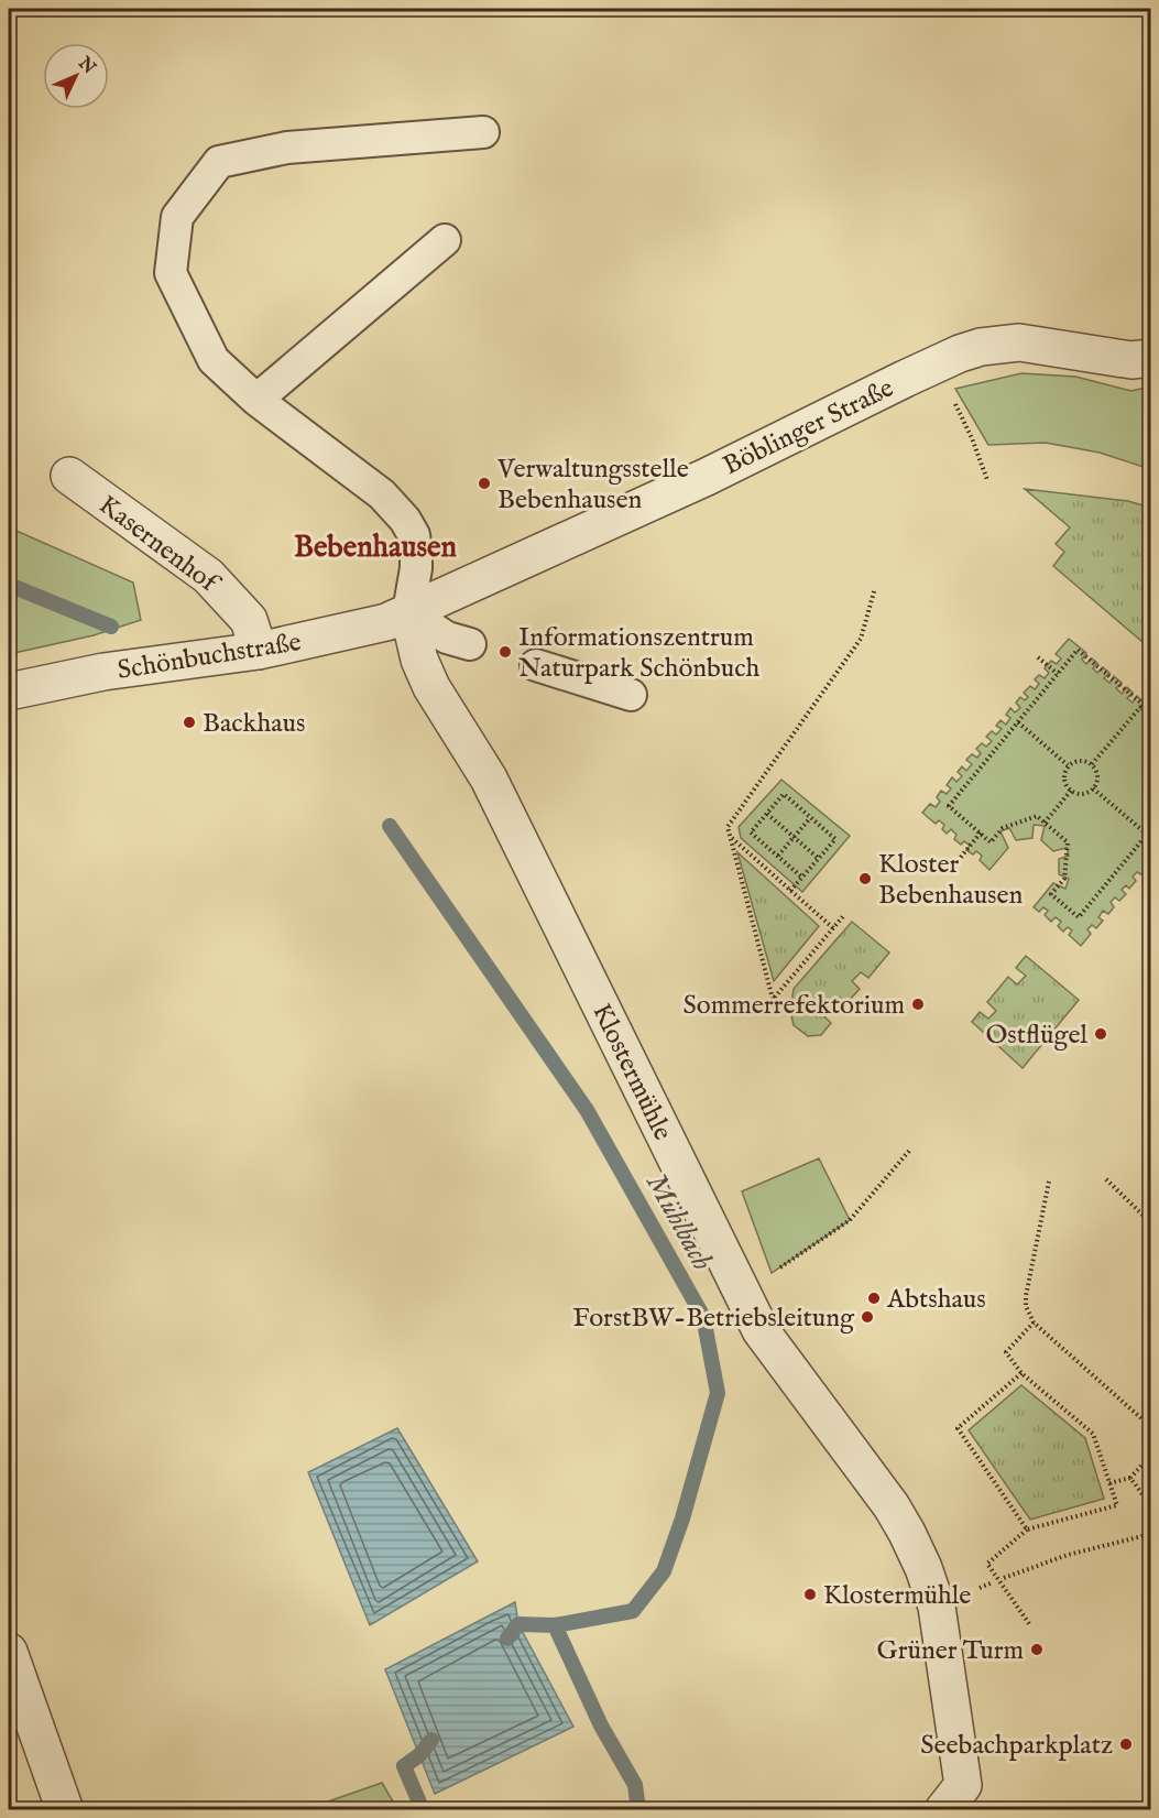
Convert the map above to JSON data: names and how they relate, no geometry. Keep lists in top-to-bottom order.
{
  "streets": {
    "street": [
      "Böblinger Straße",
      "Kasernenhof",
      "Schönbuchstraße",
      "Klostermühle"
    ]
  },
  "crossings": [
    ["Böblinger Straße", "Schönbuchstraße"],
    ["Böblinger Straße", "Klostermühle"],
    ["Kasernenhof", "Schönbuchstraße"],
    ["Schönbuchstraße", "Klostermühle"]
  ],
  "districts": ["Bebenhausen"],
  "water": ["Mühlbach"],
  "places": [
    "Verwaltungsstelle Bebenhausen",
    "Informationszentrum Naturpark Schönbuch",
    "Backhaus",
    "Kloster Bebenhausen",
    "Sommerrefektorium",
    "Ostflügel",
    "Abtshaus",
    "ForstBW-Betriebsleitung",
    "Klostermühle",
    "Grüner Turm",
    "Seebachparkplatz"
  ],
  "north": "top right"
}
